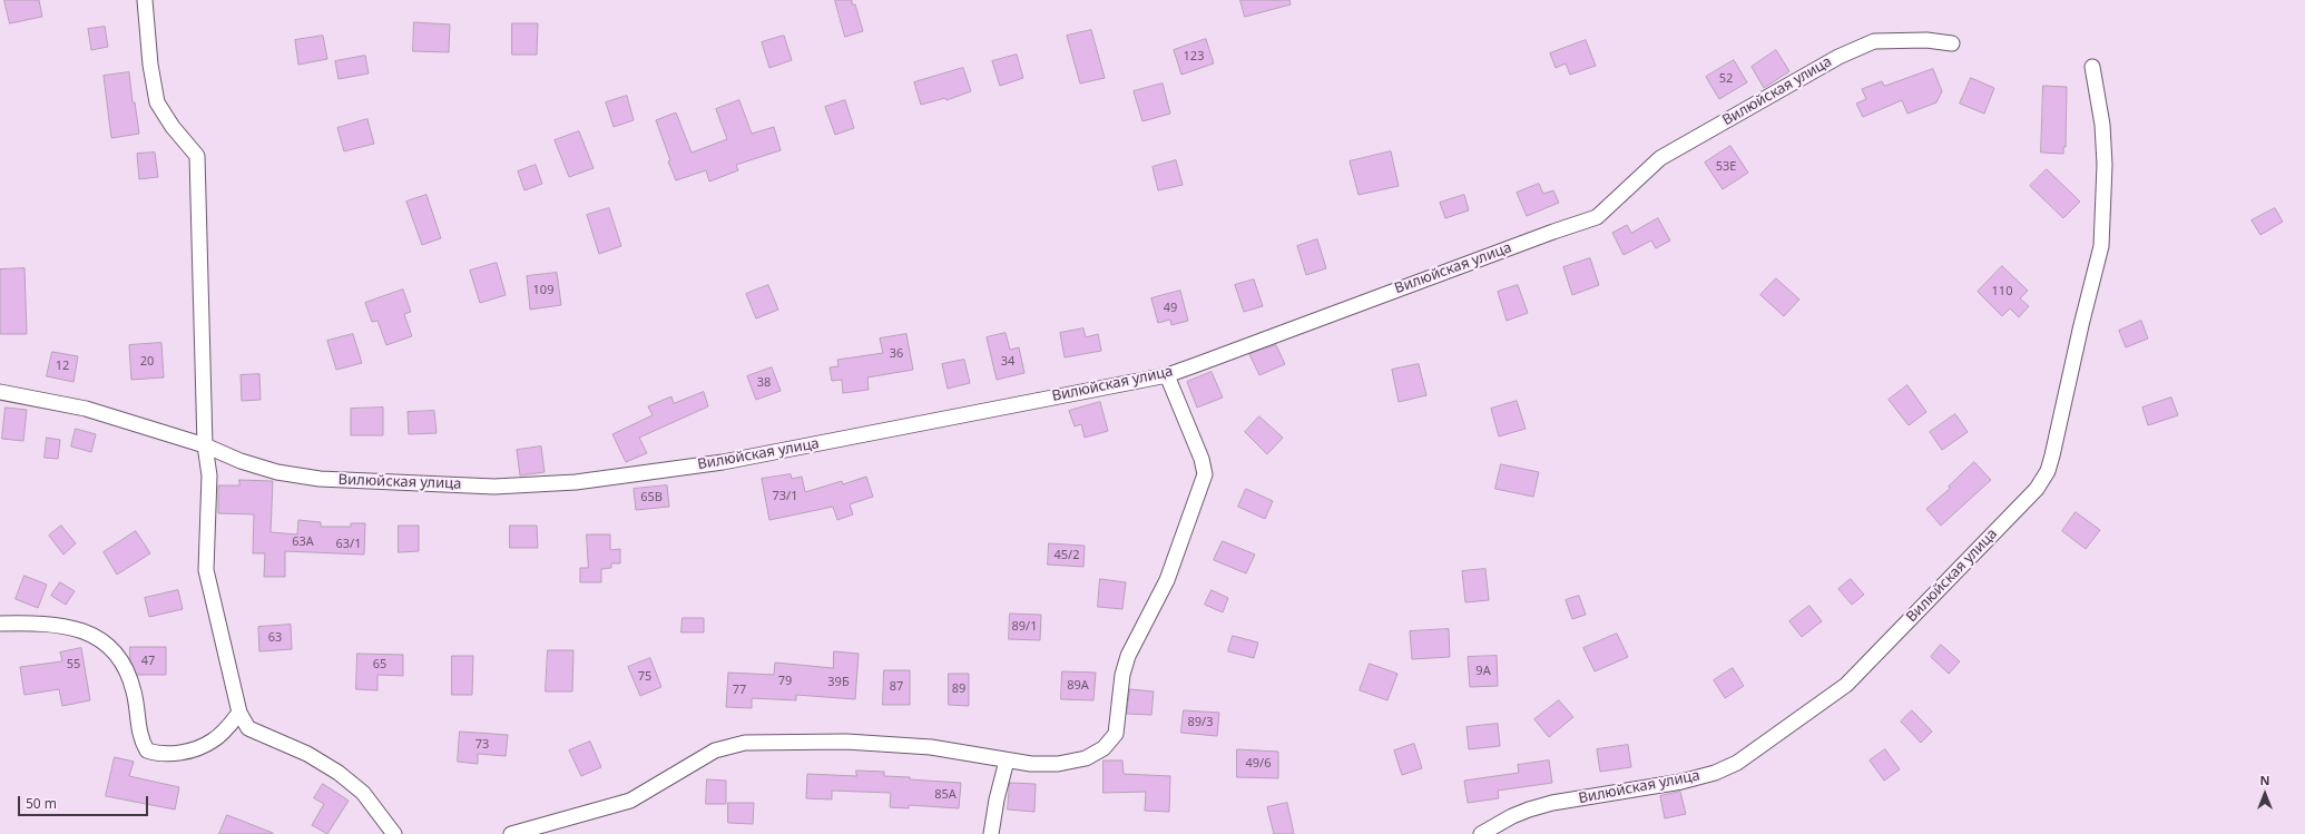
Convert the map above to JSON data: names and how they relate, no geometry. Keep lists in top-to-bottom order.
{
  "streets": {
    "street": ["Вилюйская улица"]
  },
  "house_numbers": [
    "123",
    "52",
    "53Е",
    "109",
    "110",
    "49",
    "36",
    "20",
    "34",
    "12",
    "38",
    "73/1",
    "65В",
    "63А",
    "63/1",
    "45/2",
    "89/1",
    "63",
    "47",
    "55",
    "65",
    "9А",
    "75",
    "79",
    "39Б",
    "89А",
    "87",
    "89",
    "77",
    "89/3",
    "73",
    "49/6",
    "85А"
  ],
  "scale_bar": "50 m",
  "north": "top"
}
